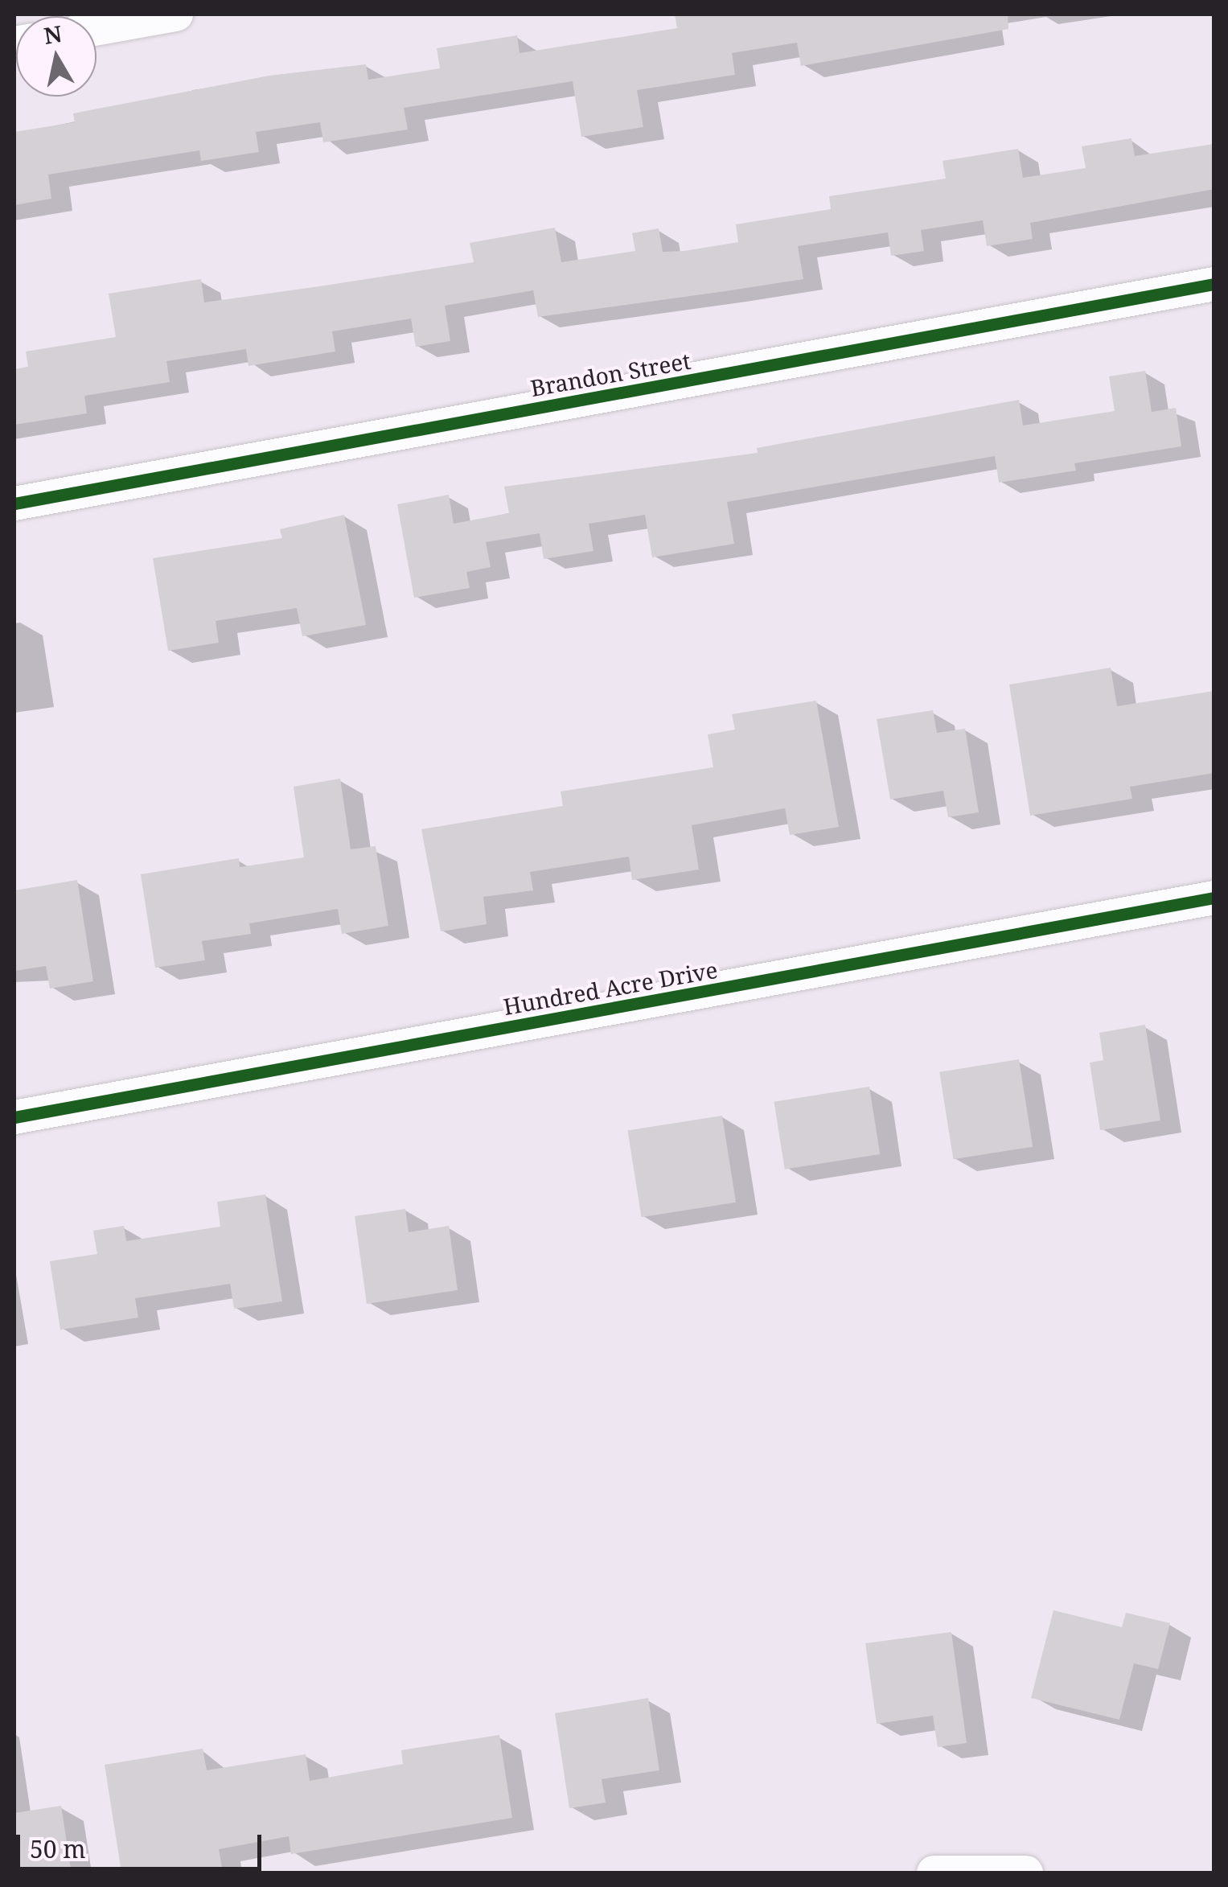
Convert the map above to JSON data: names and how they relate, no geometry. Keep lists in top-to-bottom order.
{
  "streets": {
    "street": ["Brandon Street", "Hundred Acre Drive"]
  },
  "scale_bar": "50 m",
  "north": "top"
}
